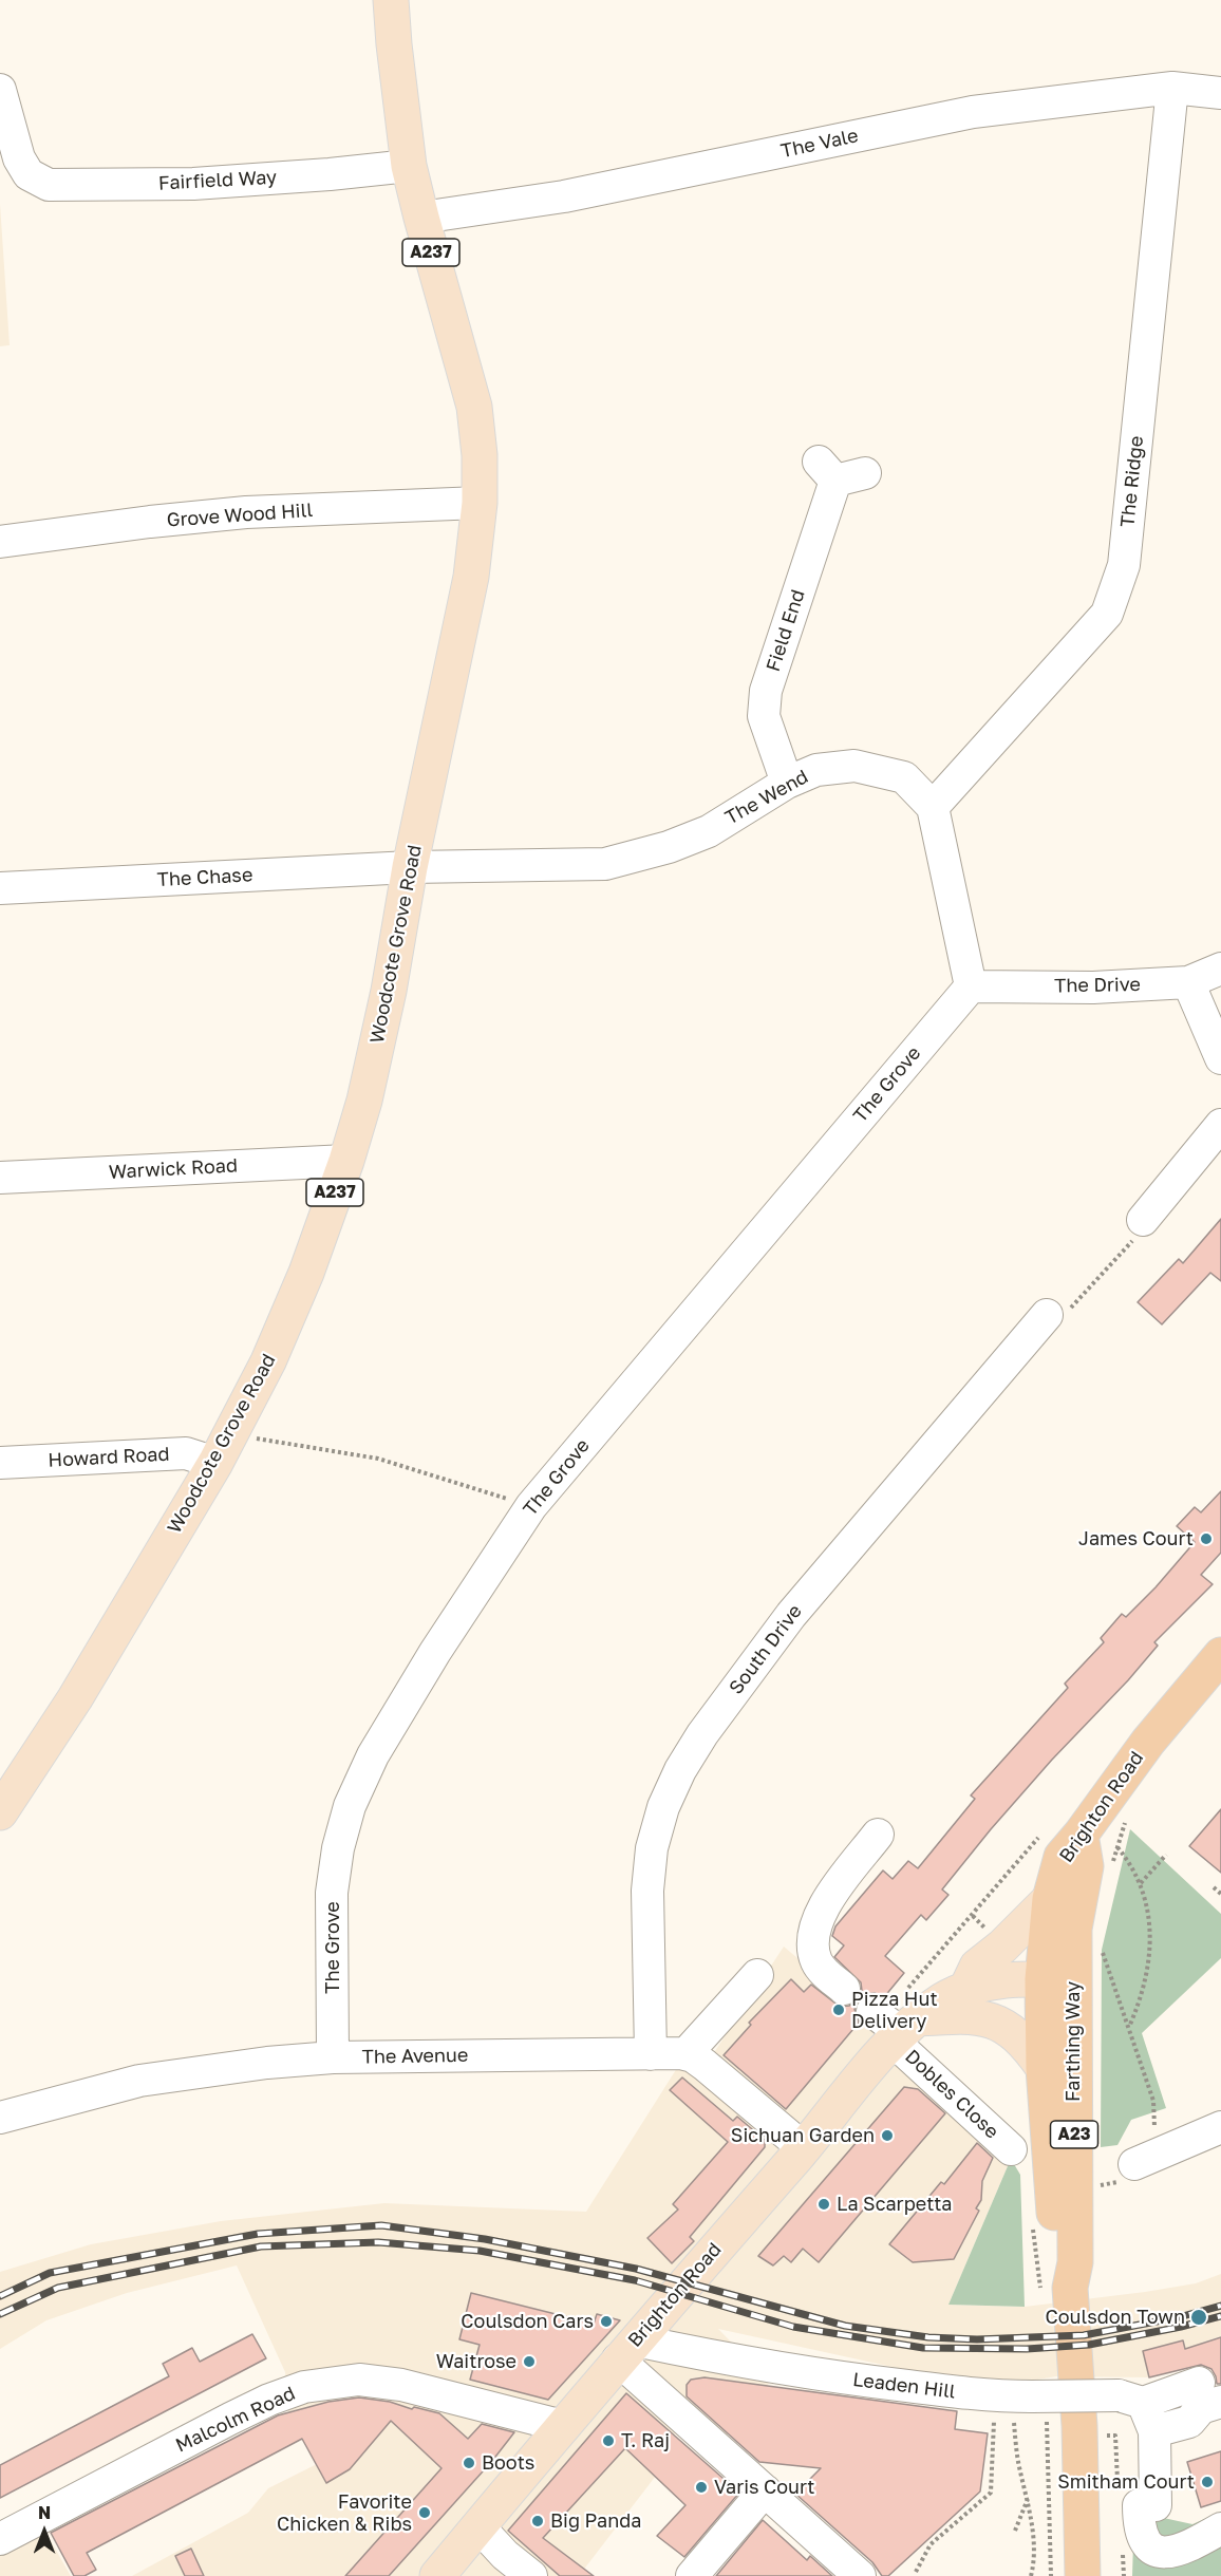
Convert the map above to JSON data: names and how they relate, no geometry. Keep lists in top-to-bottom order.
{
  "streets": {
    "highway": ["Brighton Road", "Farthing Way", "A23"],
    "main road": ["A237", "Woodcote Grove Road"],
    "street": [
      "The Vale",
      "Fairfield Way",
      "The Ridge",
      "Grove Wood Hill",
      "Field End",
      "The Wend",
      "The Chase",
      "The Drive",
      "The Grove",
      "Warwick Road",
      "Howard Road",
      "South Drive",
      "The Avenue",
      "Dobles Close",
      "Leaden Hill",
      "Malcolm Road"
    ]
  },
  "crossings": [
    ["The Vale", "The Ridge"],
    ["The Vale", "Woodcote Grove Road"],
    ["Fairfield Way", "Woodcote Grove Road"],
    ["The Ridge", "The Wend"],
    ["Grove Wood Hill", "Woodcote Grove Road"],
    ["Field End", "The Wend"],
    ["The Wend", "The Chase"],
    ["The Wend", "Woodcote Grove Road"],
    ["The Chase", "Woodcote Grove Road"],
    ["Woodcote Grove Road", "Warwick Road"],
    ["Woodcote Grove Road", "Howard Road"],
    ["The Drive", "The Grove"],
    ["The Grove", "The Avenue"],
    ["South Drive", "The Avenue"],
    ["Brighton Road", "Farthing Way"],
    ["Brighton Road", "Dobles Close"],
    ["Brighton Road", "A23"],
    ["Brighton Road", "Leaden Hill"],
    ["Brighton Road", "Malcolm Road"],
    ["Farthing Way", "A23"]
  ],
  "places": [
    "James Court",
    "Pizza Hut Delivery",
    "Sichuan Garden",
    "La Scarpetta",
    "Coulsdon Town",
    "Coulsdon Cars",
    "Waitrose",
    "T. Raj",
    "Boots",
    "Smitham Court",
    "Varis Court",
    "Favorite Chicken & Ribs",
    "Big Panda"
  ],
  "north": "top"
}
